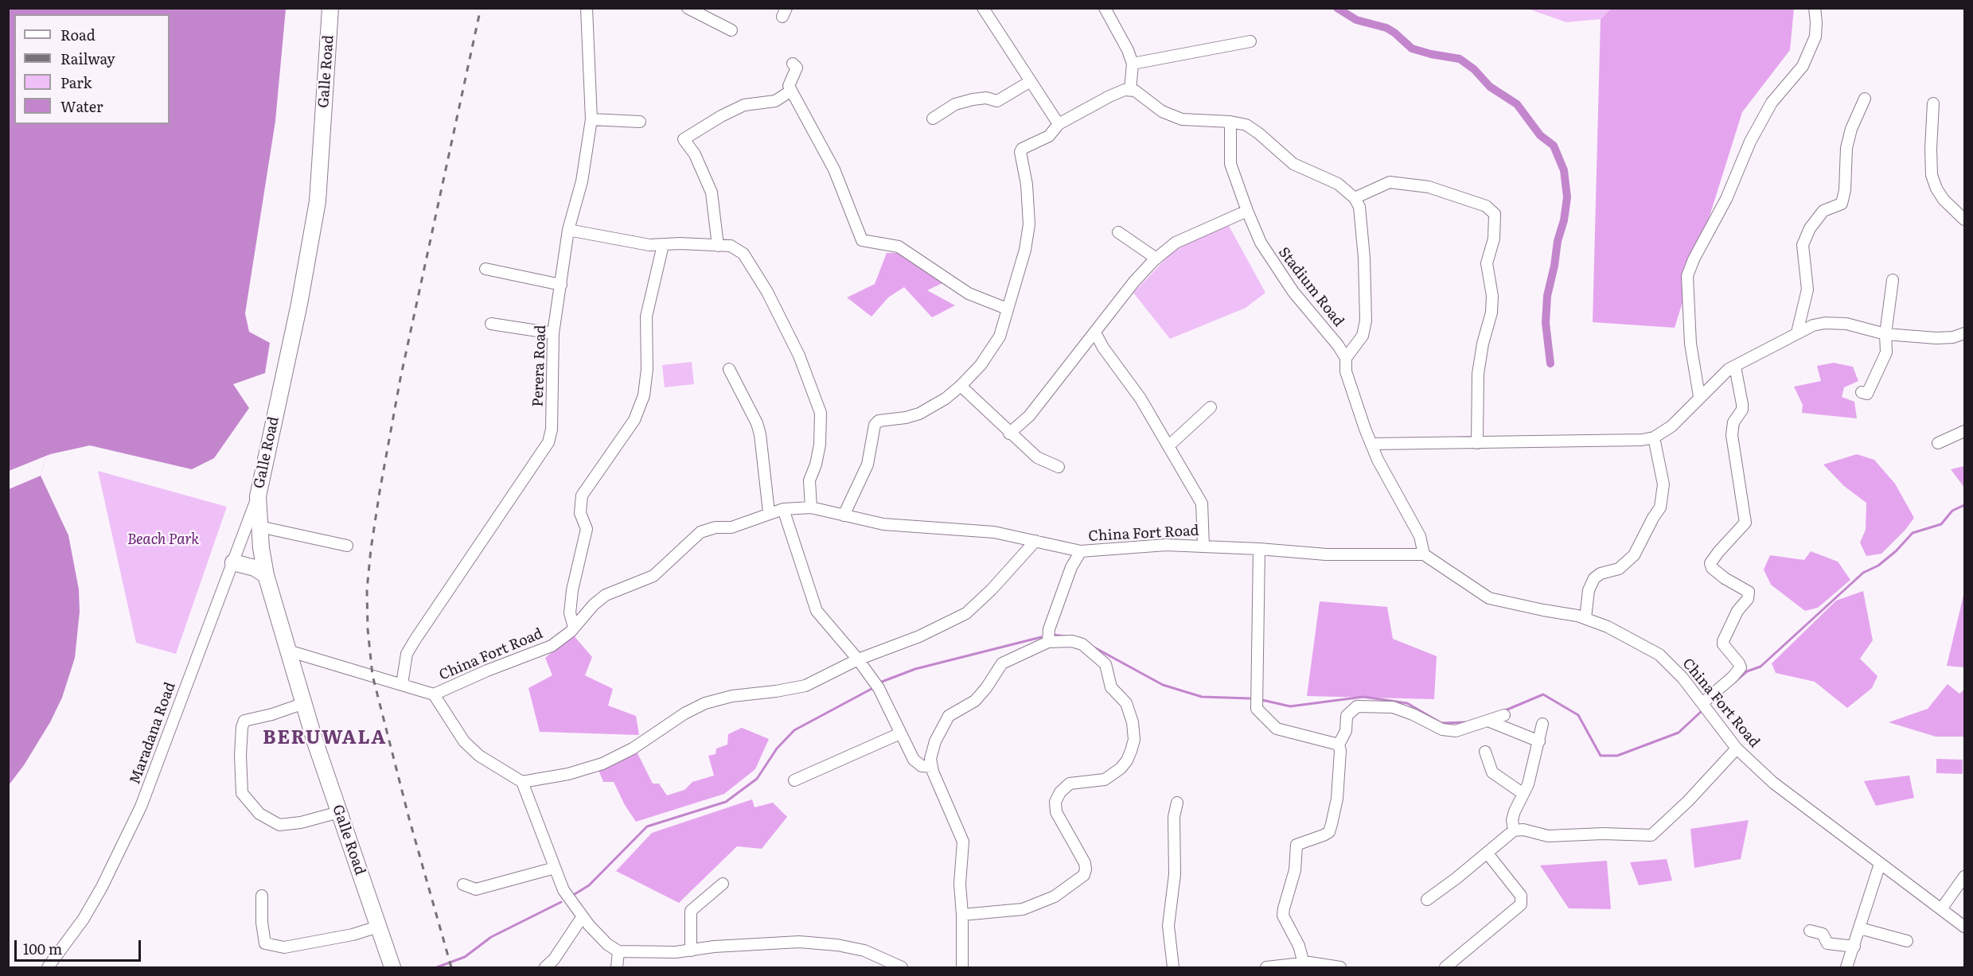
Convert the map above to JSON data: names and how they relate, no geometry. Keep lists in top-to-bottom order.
{
  "streets": {
    "highway": ["Galle Road"],
    "street": [
      "Stadium Road",
      "Perera Road",
      "China Fort Road",
      "Maradana Road"
    ]
  },
  "crossings": [
    ["Galle Road", "China Fort Road"],
    ["Galle Road", "Maradana Road"],
    ["Perera Road", "China Fort Road"]
  ],
  "districts": ["BERUWALA"],
  "parks": ["Beach Park"],
  "legend": [
    "Road",
    "Railway",
    "Park",
    "Water"
  ],
  "scale_bar": "100 m"
}
